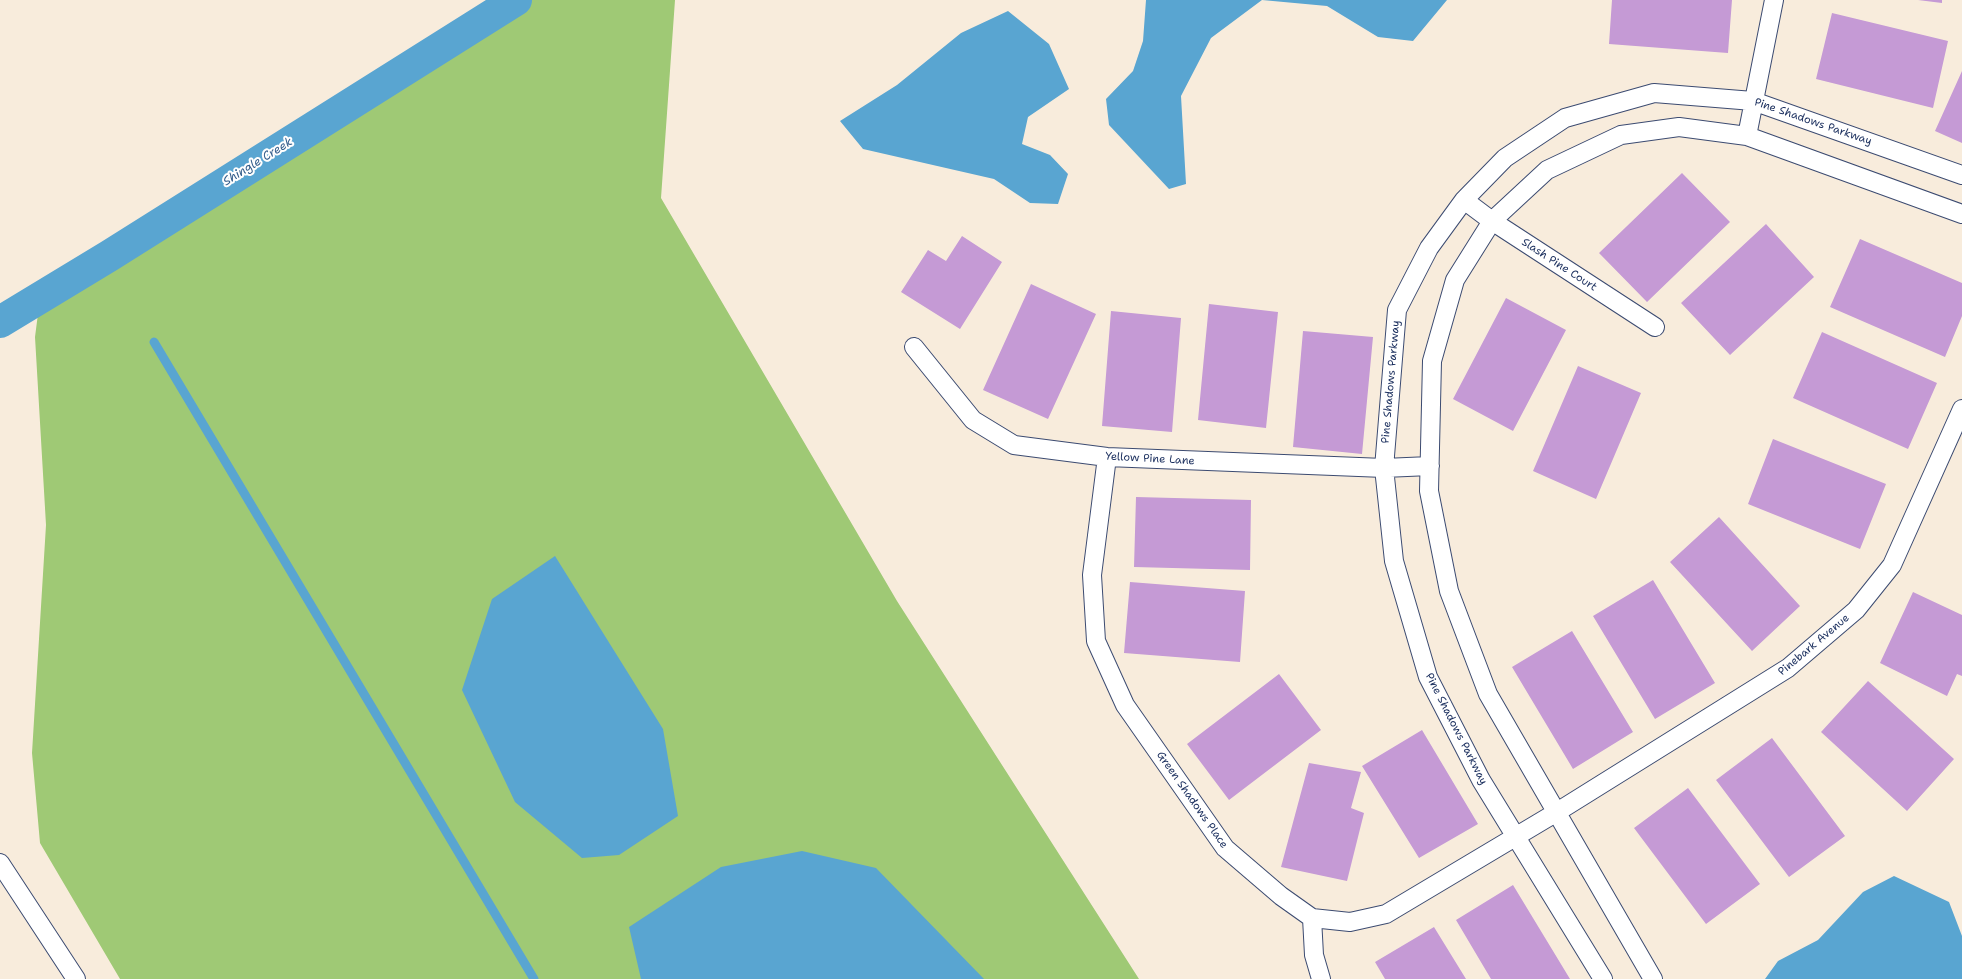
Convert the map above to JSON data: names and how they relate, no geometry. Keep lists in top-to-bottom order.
{
  "streets": {
    "lane": [
      "Pine Shadows Parkway",
      "Slash Pine Court",
      "Yellow Pine Lane",
      "Pinebark Avenue",
      "Green Shadows Place"
    ]
  },
  "crossings": [
    ["Pine Shadows Parkway", "Slash Pine Court"],
    ["Pine Shadows Parkway", "Yellow Pine Lane"],
    ["Pine Shadows Parkway", "Pinebark Avenue"],
    ["Pine Shadows Parkway", "Green Shadows Place"],
    ["Yellow Pine Lane", "Green Shadows Place"],
    ["Pinebark Avenue", "Green Shadows Place"]
  ],
  "water": ["Shingle Creek"]
}
